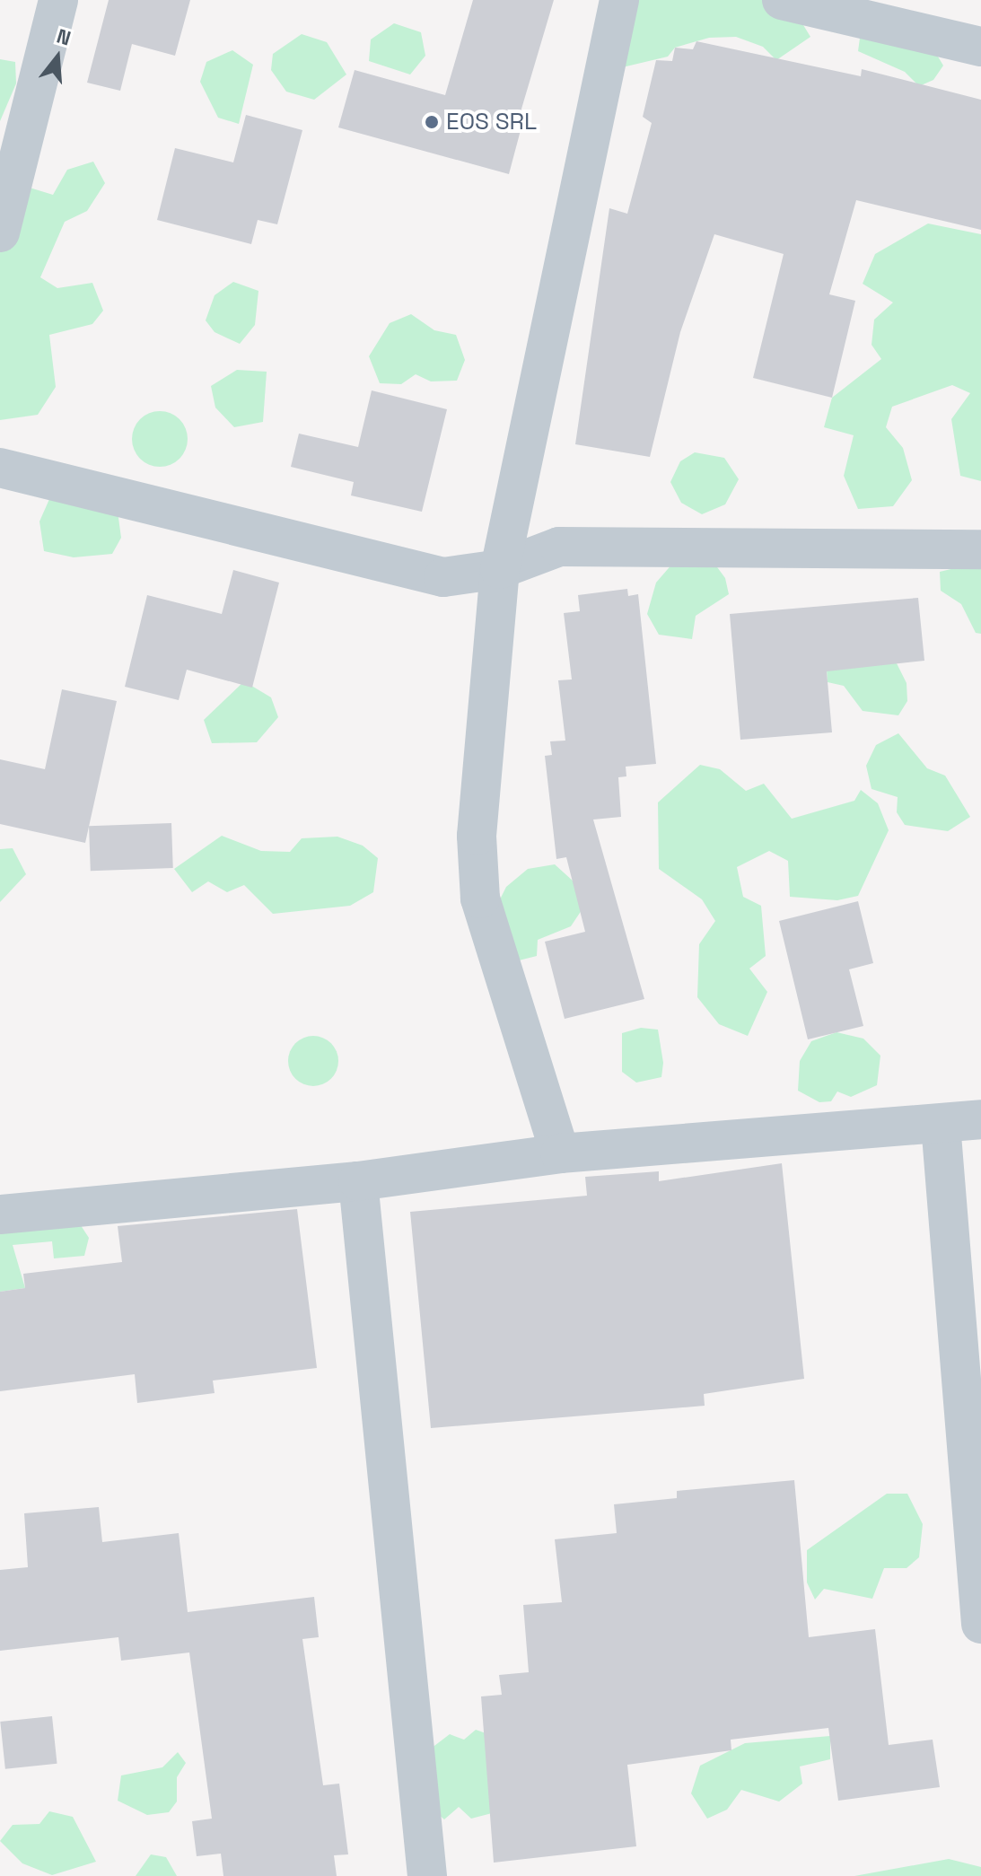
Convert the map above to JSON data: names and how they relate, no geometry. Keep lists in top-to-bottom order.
{
  "places": ["EOS SRL"],
  "north": "top"
}
